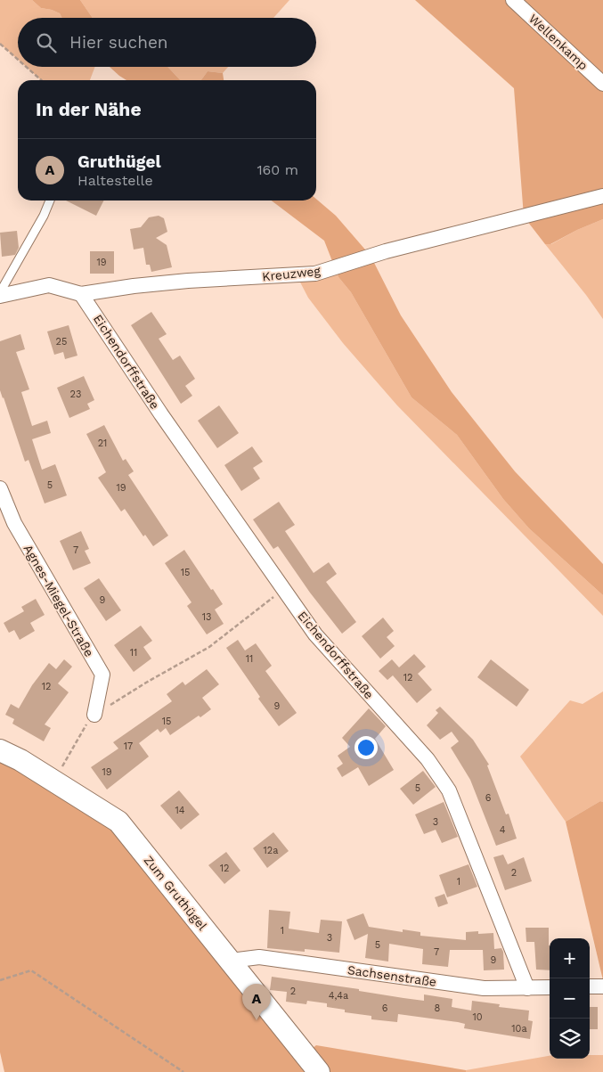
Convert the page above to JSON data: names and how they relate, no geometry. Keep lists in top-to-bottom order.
{
  "streets": {
    "street": [
      "Wellenkamp",
      "Kreuzweg",
      "Eichendorffstraße",
      "Agnes-Miegel-Straße",
      "Zum Gruthügel",
      "Sachsenstraße"
    ]
  },
  "crossings": [
    ["Kreuzweg", "Eichendorffstraße"],
    ["Eichendorffstraße", "Sachsenstraße"],
    ["Zum Gruthügel", "Sachsenstraße"]
  ],
  "house_numbers": [
    "19",
    "25",
    "23",
    "21",
    "5",
    "19",
    "7",
    "15",
    "9",
    "13",
    "11",
    "11",
    "12",
    "12",
    "9",
    "15",
    "17",
    "19",
    "5",
    "6",
    "14",
    "3",
    "4",
    "12a",
    "12",
    "2",
    "1",
    "1",
    "3",
    "5",
    "7",
    "9",
    "2",
    "4,4a",
    "6",
    "8",
    "10",
    "10a"
  ],
  "page": {
    "search": "Hier suchen",
    "heading": "In der Nähe",
    "list": [
      {
        "mark": "A",
        "name": "Gruthügel",
        "note": "Haltestelle",
        "value": "160 m"
      }
    ],
    "map_buttons": ["+", "−"],
    "pins": "A"
  }
}
